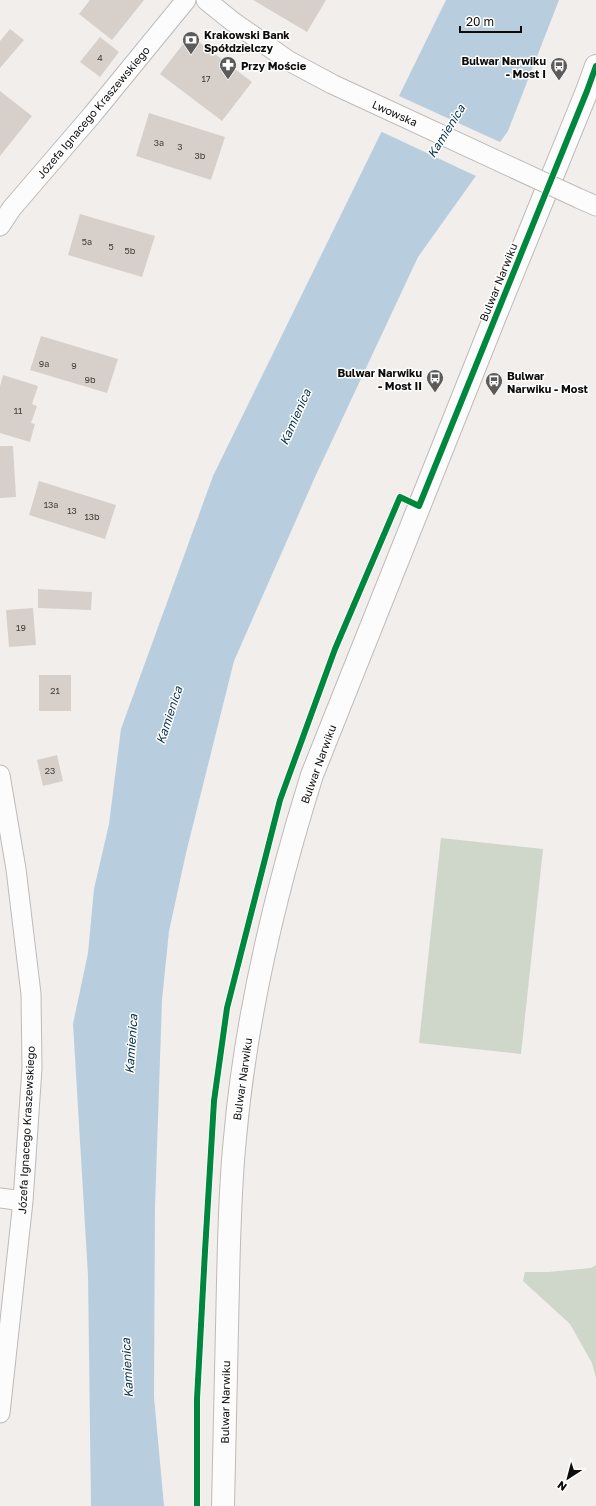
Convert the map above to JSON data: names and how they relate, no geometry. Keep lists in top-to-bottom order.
{
  "streets": {
    "main road": ["Bulwar Narwiku"],
    "street": ["Józefa Ignacego Kraszewskiego", "Lwowska"]
  },
  "water": ["Kamienica"],
  "places": {
    "bank": ["Krakowski Bank Spółdzielczy"],
    "pharmacy": ["Przy Moście"],
    "bus stop": ["Bulwar Narwiku - Most I", "Bulwar Narwiku - Most II", "Bulwar Narwiku - Most"]
  },
  "house_numbers": [
    "4",
    "17",
    "3a",
    "3",
    "3b",
    "5a",
    "5",
    "5b",
    "9a",
    "9",
    "9b",
    "11",
    "13a",
    "13",
    "13b",
    "19",
    "21",
    "23"
  ],
  "scale_bar": "20 m",
  "north": "bottom left"
}
